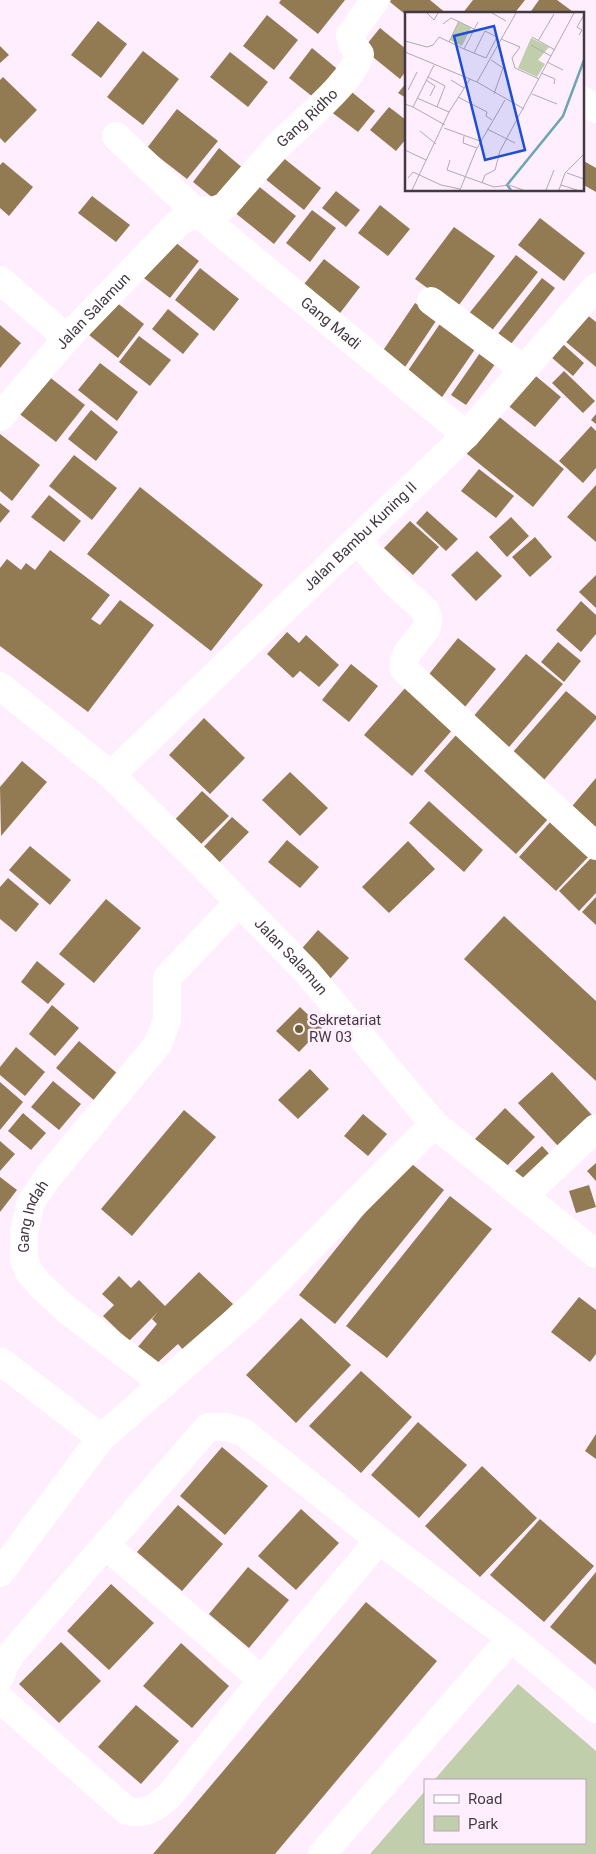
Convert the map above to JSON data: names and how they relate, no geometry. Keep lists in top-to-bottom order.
{
  "streets": {
    "street": [
      "Gang Ridho",
      "Jalan Salamun",
      "Gang Madi",
      "Jalan Bambu Kuning II",
      "Gang Indah"
    ]
  },
  "crossings": [
    ["Gang Ridho", "Jalan Salamun"],
    ["Gang Ridho", "Gang Madi"],
    ["Jalan Salamun", "Gang Madi"],
    ["Jalan Salamun", "Jalan Bambu Kuning II"],
    ["Jalan Salamun", "Gang Indah"],
    ["Gang Madi", "Jalan Bambu Kuning II"]
  ],
  "places": ["Sekretariat RW 03"],
  "legend": ["Road", "Park"]
}
